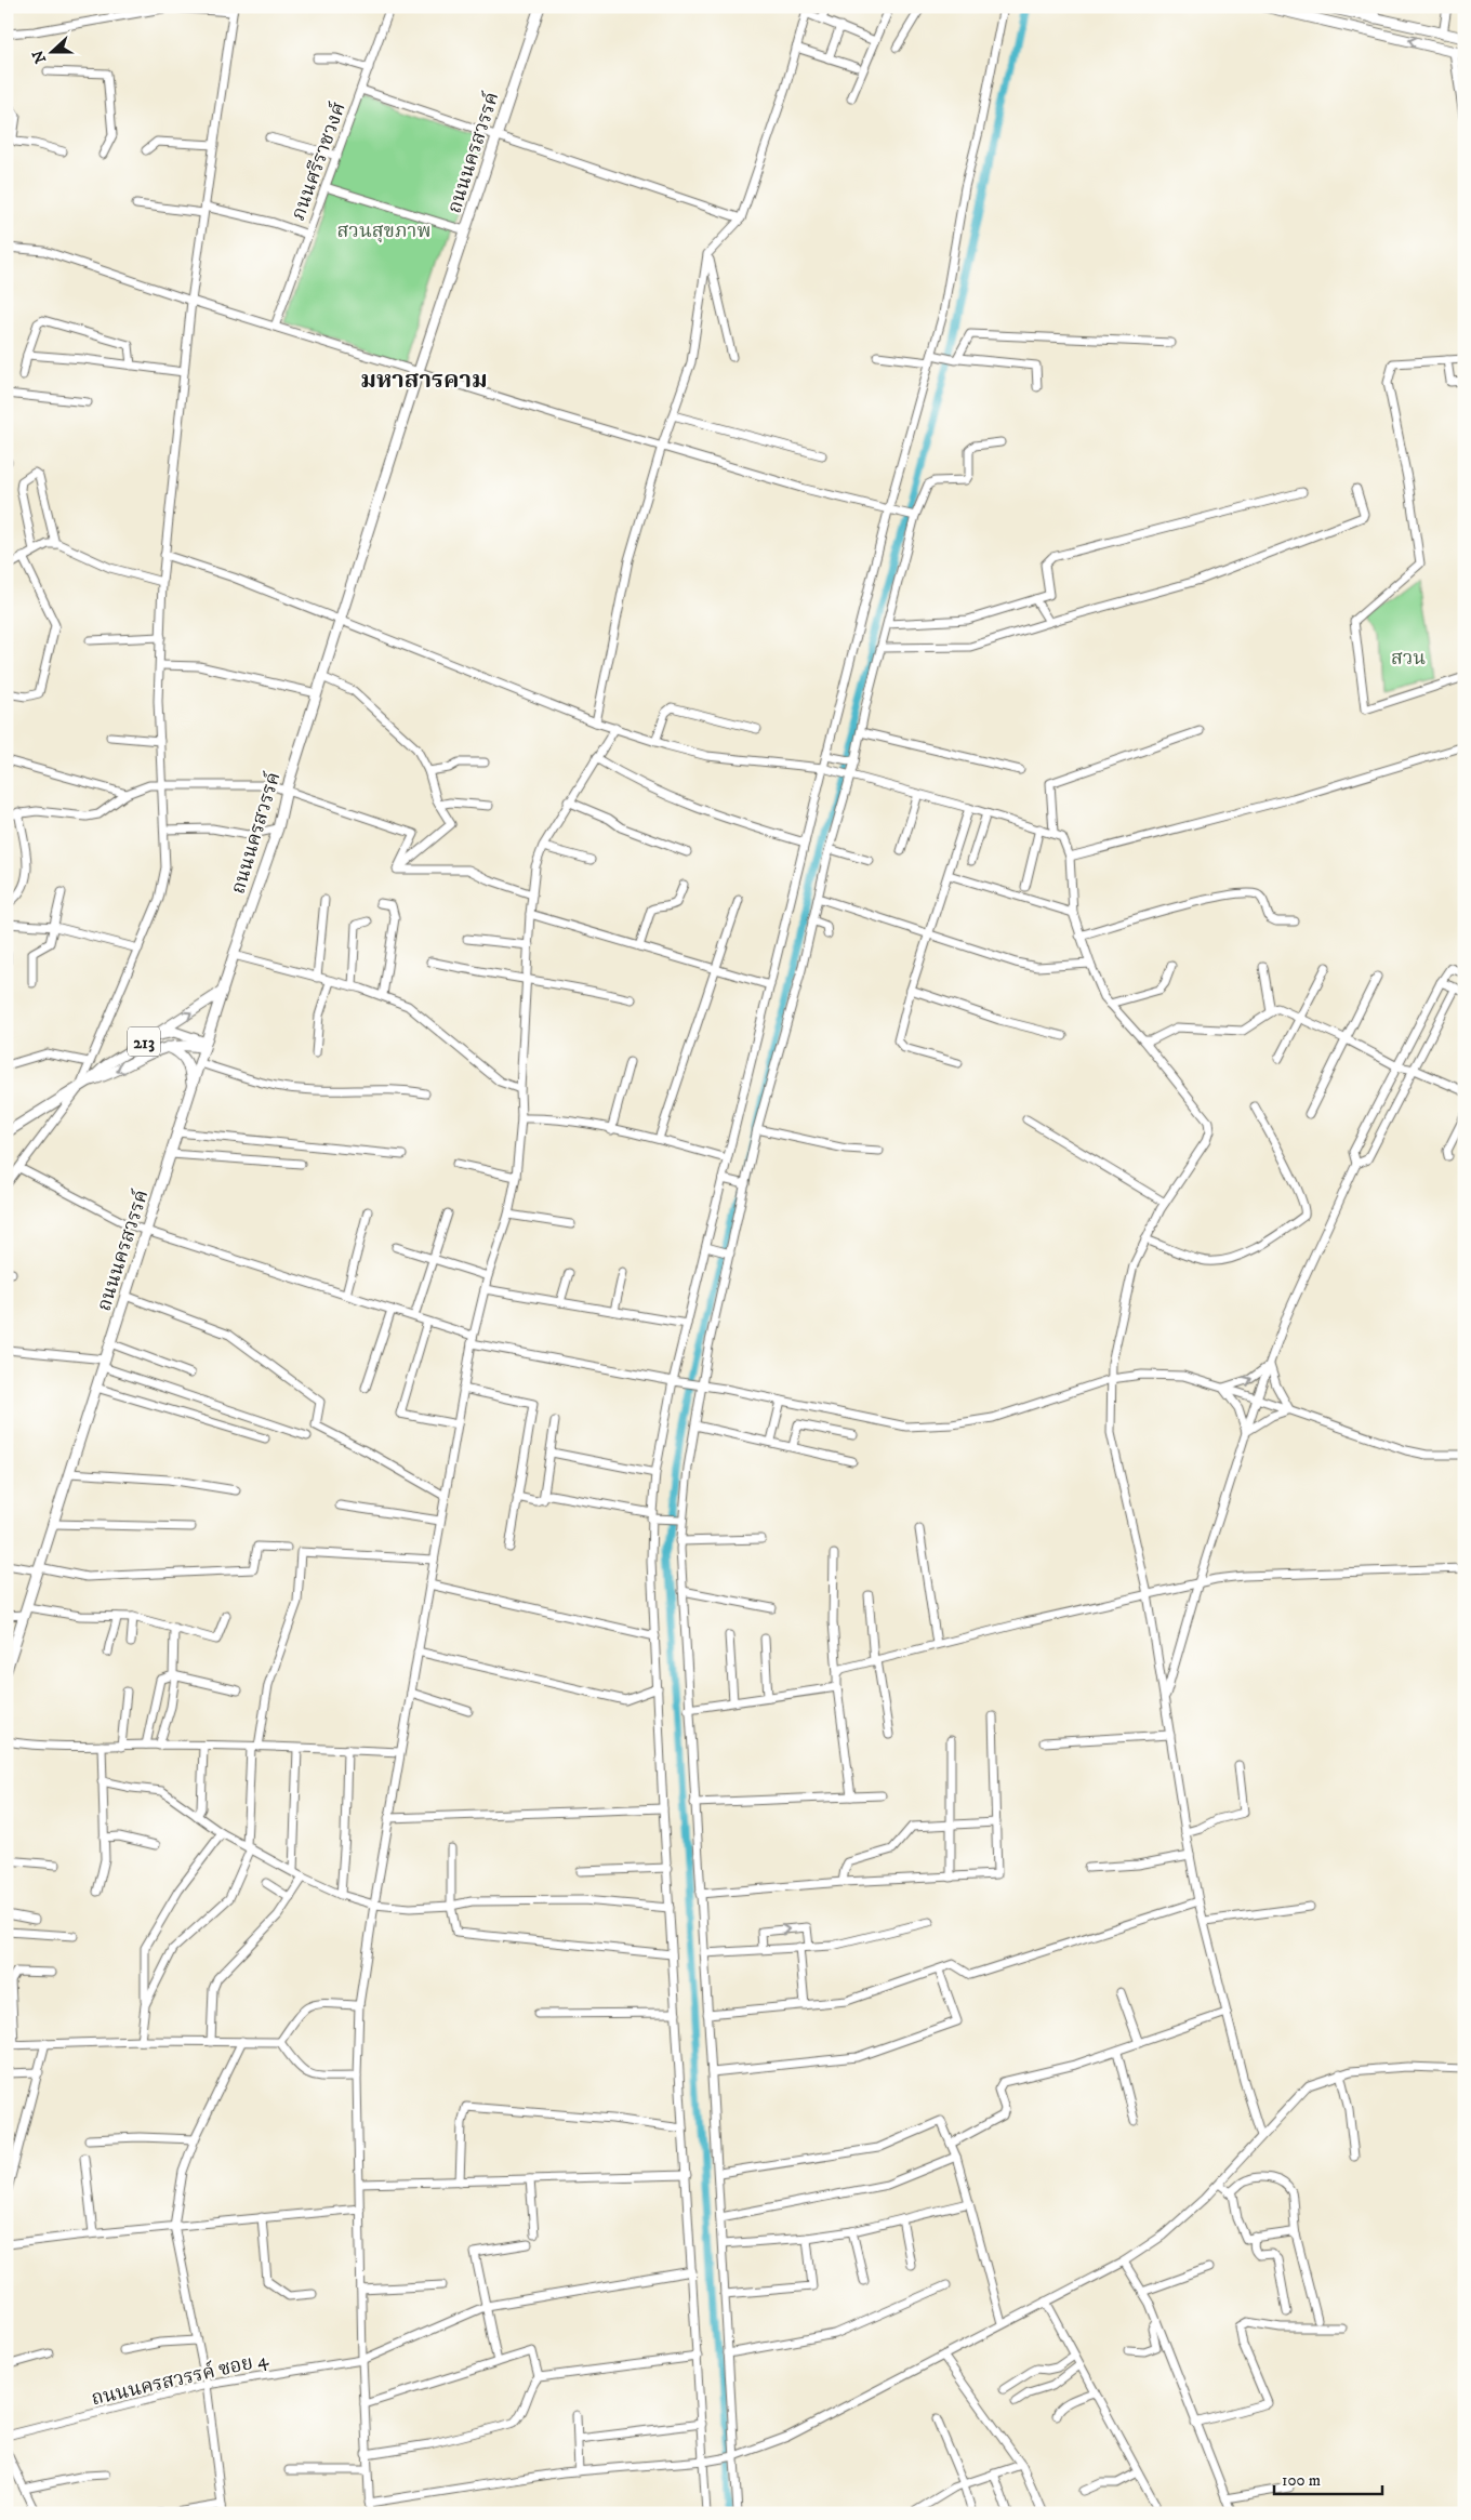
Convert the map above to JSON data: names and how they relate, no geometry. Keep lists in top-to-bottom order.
{
  "streets": {
    "main road": ["ถนนนครสวรรค์", "213"],
    "street": ["ภนนศรีราชวงศ์", "ถนนนครสวรรค์ ซอย 4"]
  },
  "crossings": [
    ["ถนนนครสวรรค์", "213"]
  ],
  "districts": ["มหาสารคาม"],
  "parks": ["สวนสุขภาพ", "สวน"],
  "scale_bar": "100 m",
  "north": "left"
}
